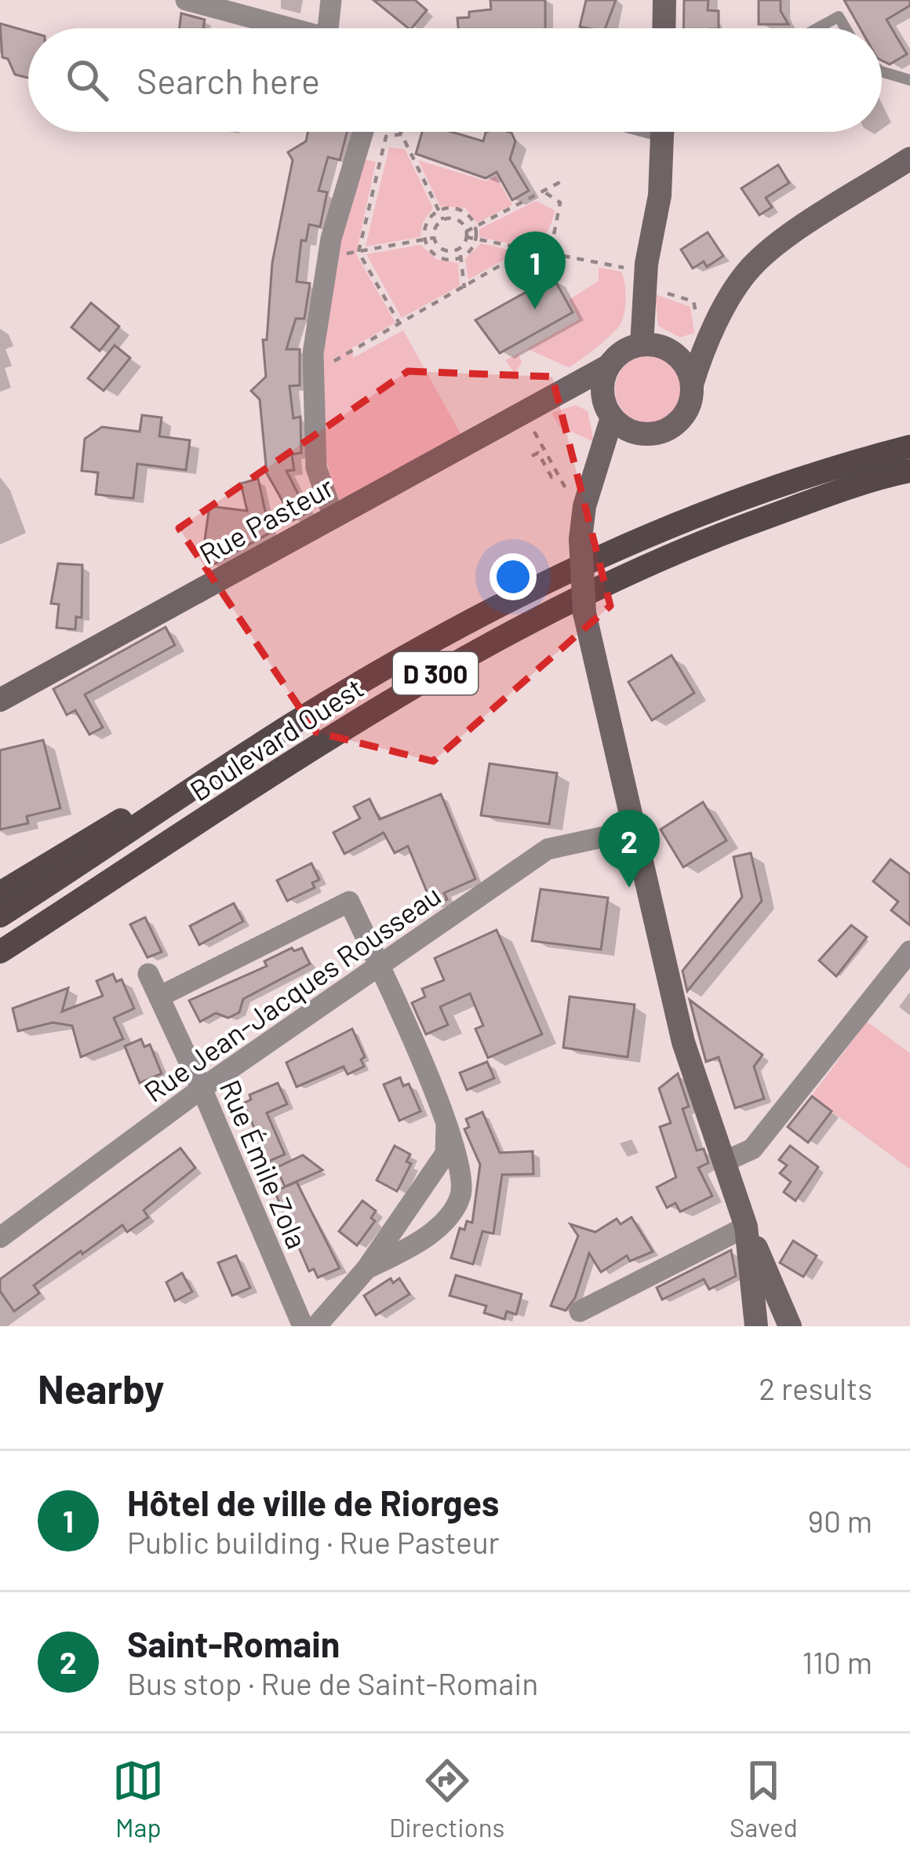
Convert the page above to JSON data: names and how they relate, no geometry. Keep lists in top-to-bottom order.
{
  "streets": {
    "main road": ["D 300", "Boulevard Ouest"],
    "street": ["Rue Pasteur", "Rue Jean-Jacques Rousseau", "Rue Émile Zola"]
  },
  "crossings": [
    ["Rue Jean-Jacques Rousseau", "Rue Émile Zola"]
  ],
  "page": {
    "search": "Search here",
    "pins": ["1", "2"],
    "heading": ["Nearby", "2 results"],
    "list": [
      {
        "mark": "1",
        "name": "Hôtel de ville de Riorges",
        "note": "Public building · Rue Pasteur",
        "value": "90 m"
      },
      {
        "mark": "2",
        "name": "Saint-Romain",
        "note": "Bus stop · Rue de Saint-Romain",
        "value": "110 m"
      }
    ],
    "nav": ["Map", "Directions", "Saved"]
  }
}
